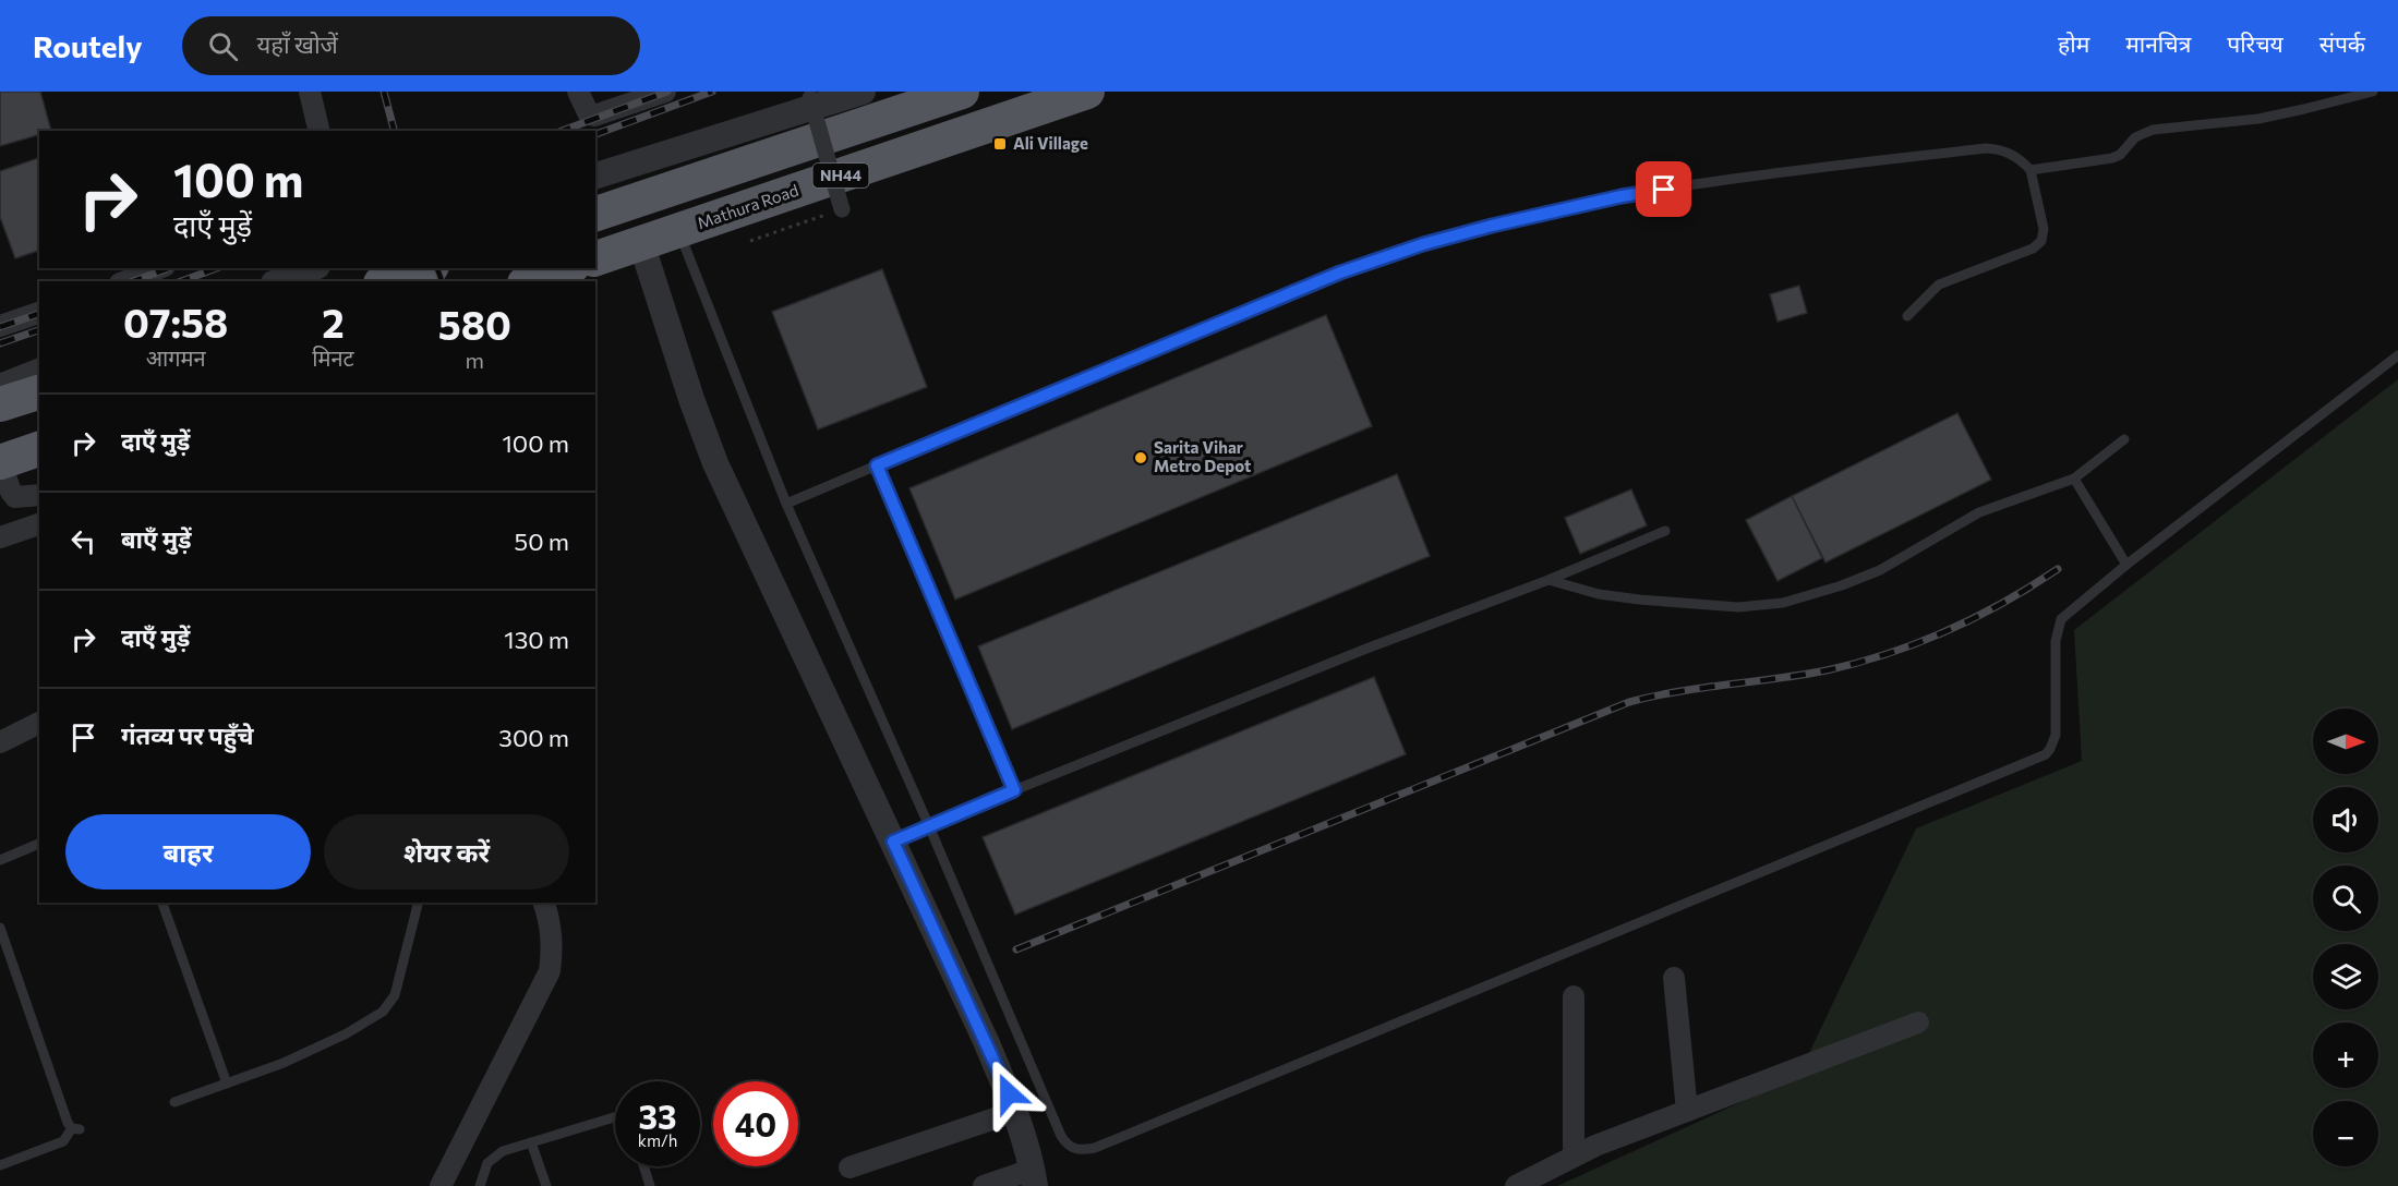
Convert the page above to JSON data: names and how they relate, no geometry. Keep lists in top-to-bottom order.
{
  "streets": {
    "highway": ["NH44", "Mathura Road"]
  },
  "places": {
    "transit": ["Ali Village"],
    "other": ["Sarita Vihar Metro Depot"]
  },
  "north": "right",
  "page": {
    "header": "Routely",
    "search": "यहाँ खोजें",
    "nav": [
      "होम",
      "मानचित्र",
      "परिचय",
      "संपर्क"
    ],
    "turn": ["100 m", "दाएँ मुड़ें"],
    "eta": [
      "07:58",
      "आगमन",
      "2",
      "मिनट",
      "580",
      "m"
    ],
    "list": [
      {
        "name": "दाएँ मुड़ें",
        "value": "100 m"
      },
      {
        "name": "बाएँ मुड़ें",
        "value": "50 m"
      },
      {
        "name": "दाएँ मुड़ें",
        "value": "130 m"
      },
      {
        "name": "गंतव्य पर पहुँचे",
        "value": "300 m"
      }
    ],
    "map_buttons": ["+", "−"],
    "buttons": ["बाहर", "शेयर करें"],
    "speed": "33 km/h",
    "limit": "40"
  }
}
